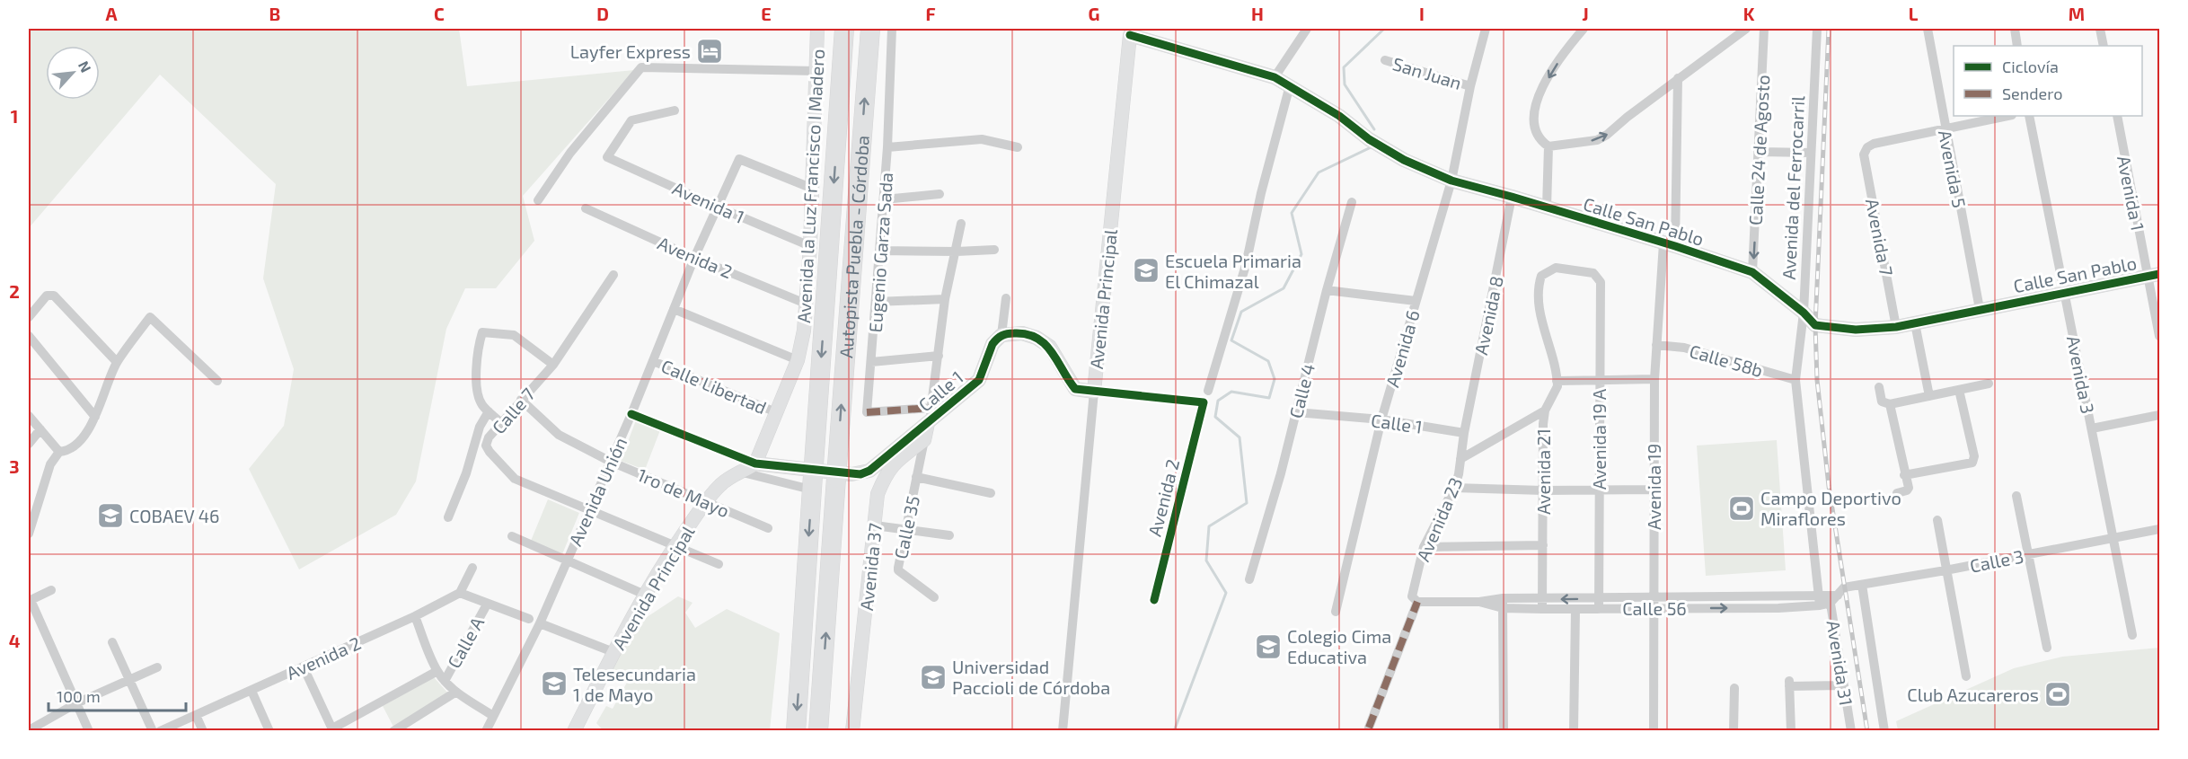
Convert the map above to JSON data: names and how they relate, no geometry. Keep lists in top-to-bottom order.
{
  "streets": {
    "highway": ["Autopista Puebla - Córdoba"],
    "street": [
      "San Juan",
      "Calle 24 de Agosto",
      "Avenida 5",
      "Avenida la Luz Francisco I Madero",
      "Avenida del Ferrocarril",
      "Avenida 1",
      "Calle San Pablo",
      "Avenida 7",
      "Eugenio Garza Sada",
      "Avenida 2",
      "Avenida Principal",
      "Avenida 8",
      "Avenida 6",
      "Calle 58b",
      "Avenida 3",
      "Calle Libertad",
      "Calle 1",
      "Calle 4",
      "Calle 7",
      "Avenida 19 A",
      "Avenida 21",
      "Avenida 19",
      "Avenida Unión",
      "1ro de Mayo",
      "Avenida 23",
      "Calle 35",
      "Calle 3",
      "Avenida 37",
      "Calle 56",
      "Calle A",
      "Avenida 31"
    ]
  },
  "crossings": [
    ["San Juan", "Avenida 6"],
    ["Calle 24 de Agosto", "Calle San Pablo"],
    ["Avenida 5", "Calle San Pablo"],
    ["Avenida 5", "Avenida 7"],
    ["Avenida la Luz Francisco I Madero", "Avenida 1"],
    ["Avenida la Luz Francisco I Madero", "Avenida 2"],
    ["Avenida la Luz Francisco I Madero", "Avenida Principal"],
    ["Avenida la Luz Francisco I Madero", "Calle Libertad"],
    ["Avenida la Luz Francisco I Madero", "Calle 1"],
    ["Avenida la Luz Francisco I Madero", "Avenida Unión"],
    ["Avenida del Ferrocarril", "Calle San Pablo"],
    ["Avenida del Ferrocarril", "Calle 58b"],
    ["Avenida del Ferrocarril", "Calle 56"],
    ["Avenida 1", "Calle San Pablo"],
    ["Avenida 1", "Avenida Unión"],
    ["Calle San Pablo", "Avenida 7"],
    ["Calle San Pablo", "Avenida Principal"],
    ["Calle San Pablo", "Avenida 8"],
    ["Calle San Pablo", "Avenida 6"],
    ["Calle San Pablo", "Avenida 3"],
    ["Calle San Pablo", "Avenida 19"],
    ["Avenida 2", "Avenida Principal"],
    ["Avenida 2", "Avenida Unión"],
    ["Avenida Principal", "Calle 1"],
    ["Avenida Principal", "1ro de Mayo"],
    ["Avenida 8", "Calle 1"],
    ["Avenida 8", "Avenida 23"],
    ["Avenida 6", "Calle 1"],
    ["Calle 58b", "Avenida 19"],
    ["Avenida 3", "Calle 3"],
    ["Calle Libertad", "Avenida Unión"],
    ["Calle 1", "Calle 4"],
    ["Calle 1", "Avenida 23"],
    ["Calle 7", "Avenida Unión"],
    ["Calle 7", "1ro de Mayo"],
    ["Avenida 19 A", "Avenida 21"],
    ["Avenida 19 A", "Calle 56"],
    ["Avenida 21", "Calle 56"],
    ["Avenida 19", "Calle 56"],
    ["Avenida Unión", "1ro de Mayo"],
    ["Avenida 23", "Calle 56"],
    ["Calle 35", "Avenida 37"],
    ["Calle 3", "Calle 56"],
    ["Calle 3", "Avenida 31"],
    ["Calle 56", "Avenida 31"]
  ],
  "one_way": ["Calle 24 de Agosto"],
  "places": {
    "hotel": ["Layfer Express"],
    "school or university": [
      "Escuela Primaria El Chimazal",
      "COBAEV 46",
      "Colegio Cima Educativa",
      "Universidad Paccioli de Córdoba",
      "Telesecundaria 1 de Mayo"
    ],
    "sports": ["Campo Deportivo Miraflores", "Club Azucareros"]
  },
  "legend": ["Ciclovía", "Sendero"],
  "scale_bar": "100 m",
  "north": "top right",
  "grid": {
    "columns": [
      "A",
      "B",
      "C",
      "D",
      "E",
      "F",
      "G",
      "H",
      "I",
      "J",
      "K",
      "L",
      "M"
    ],
    "rows": [
      "1",
      "2",
      "3",
      "4"
    ]
  }
}
